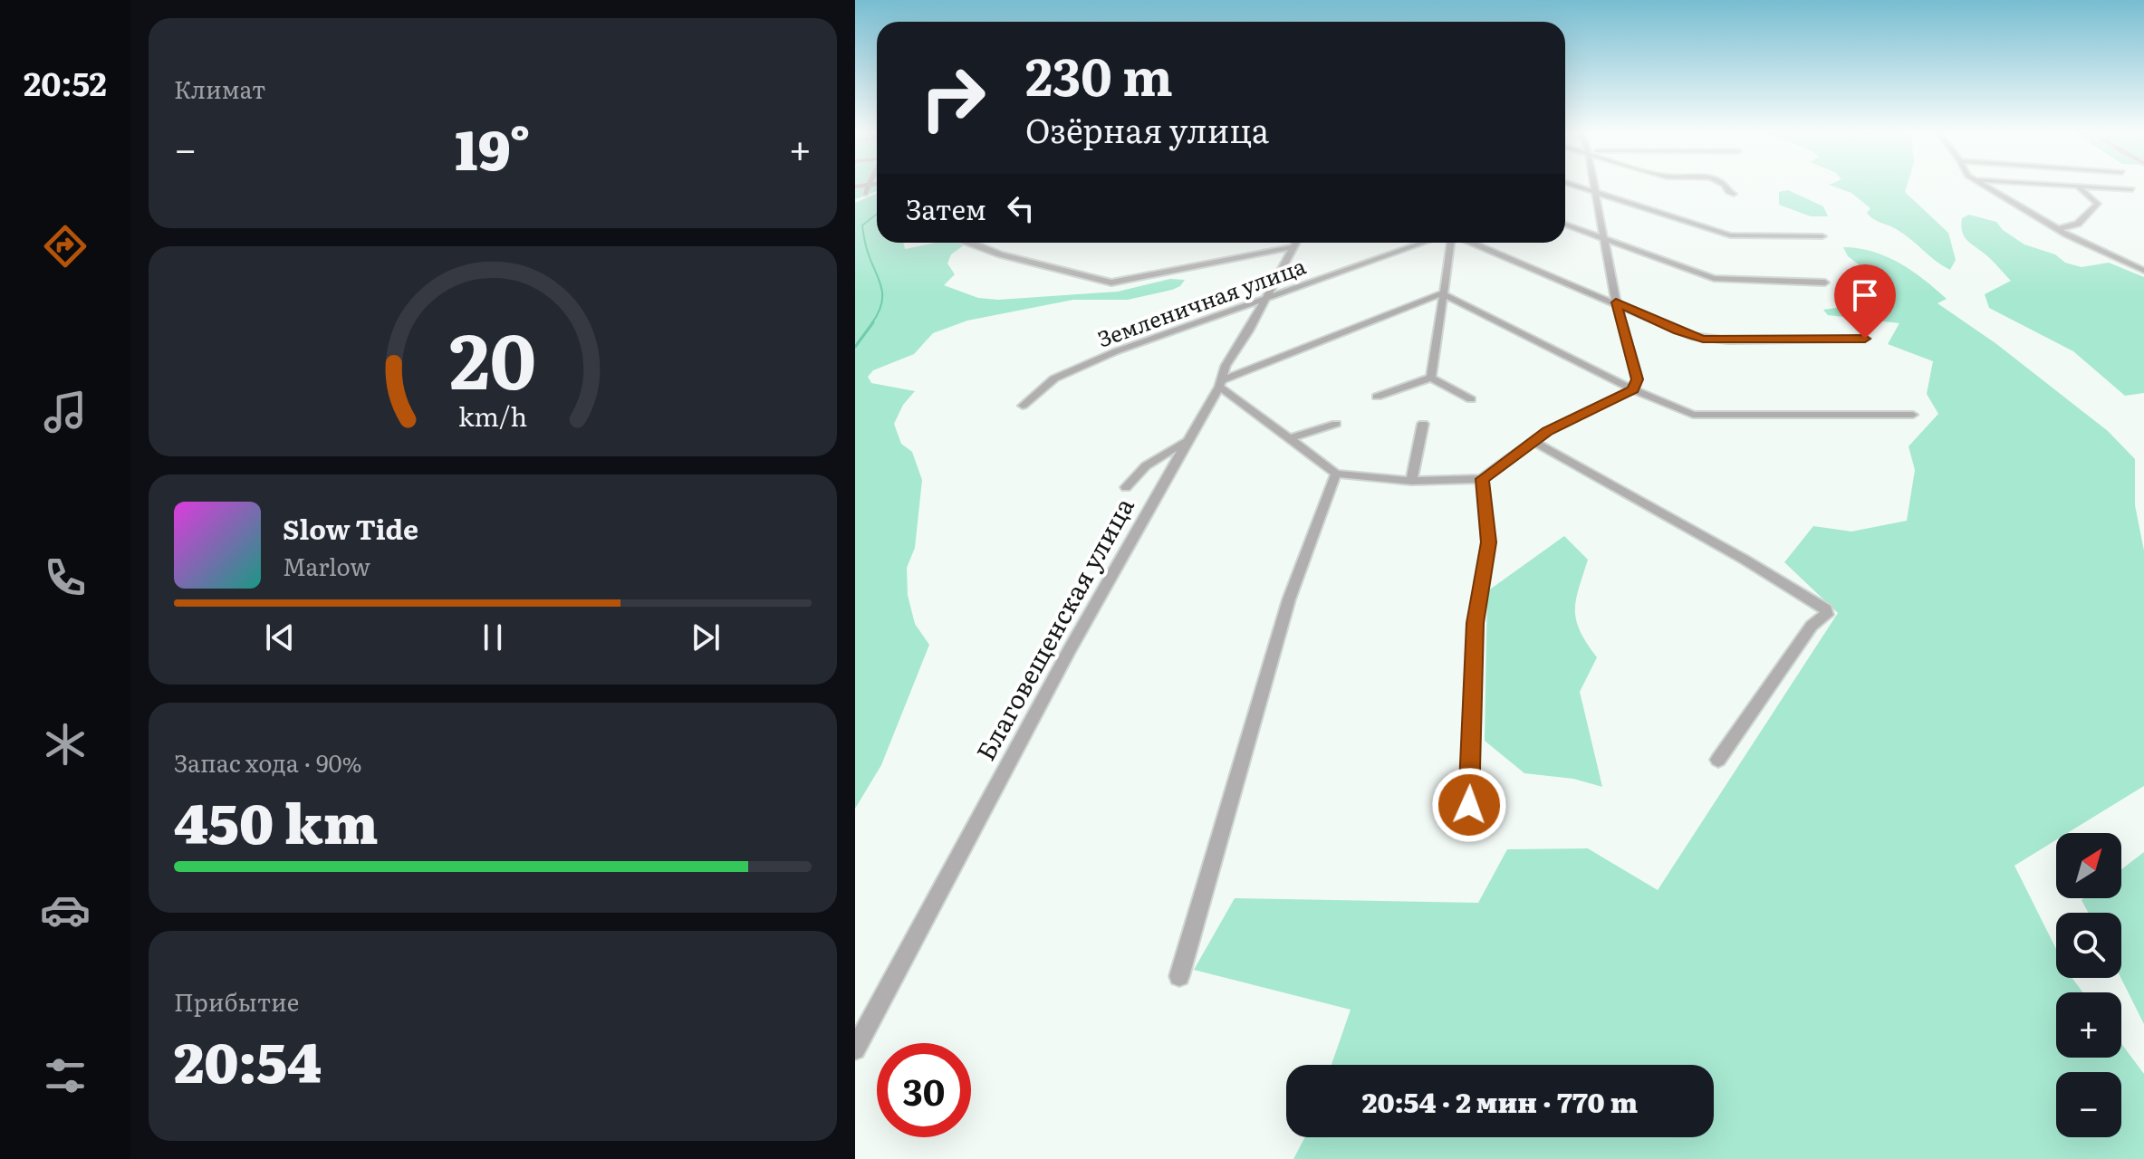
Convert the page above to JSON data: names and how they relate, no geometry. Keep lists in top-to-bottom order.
{
  "streets": {
    "street": ["Земленичная улица", "Благовещенская улица"]
  },
  "crossings": [
    ["Земленичная улица", "Благовещенская улица"]
  ],
  "north": "top right",
  "page": {
    "tabs": "20:52",
    "tile": [
      "Климат",
      ["Запас хода · 90%", "450 km"],
      ["Прибытие", "20:54"]
    ],
    "turn": ["230 m", "Озёрная улица"],
    "heat": ["−", "19°", "+"],
    "then": "Затем",
    "song": ["Slow Tide", "Marlow"],
    "map_buttons": ["+", "−"],
    "limit": "30",
    "trip": "20:54 · 2 мин · 770 m",
    "gauge": ["20", "km/h"]
  }
}
